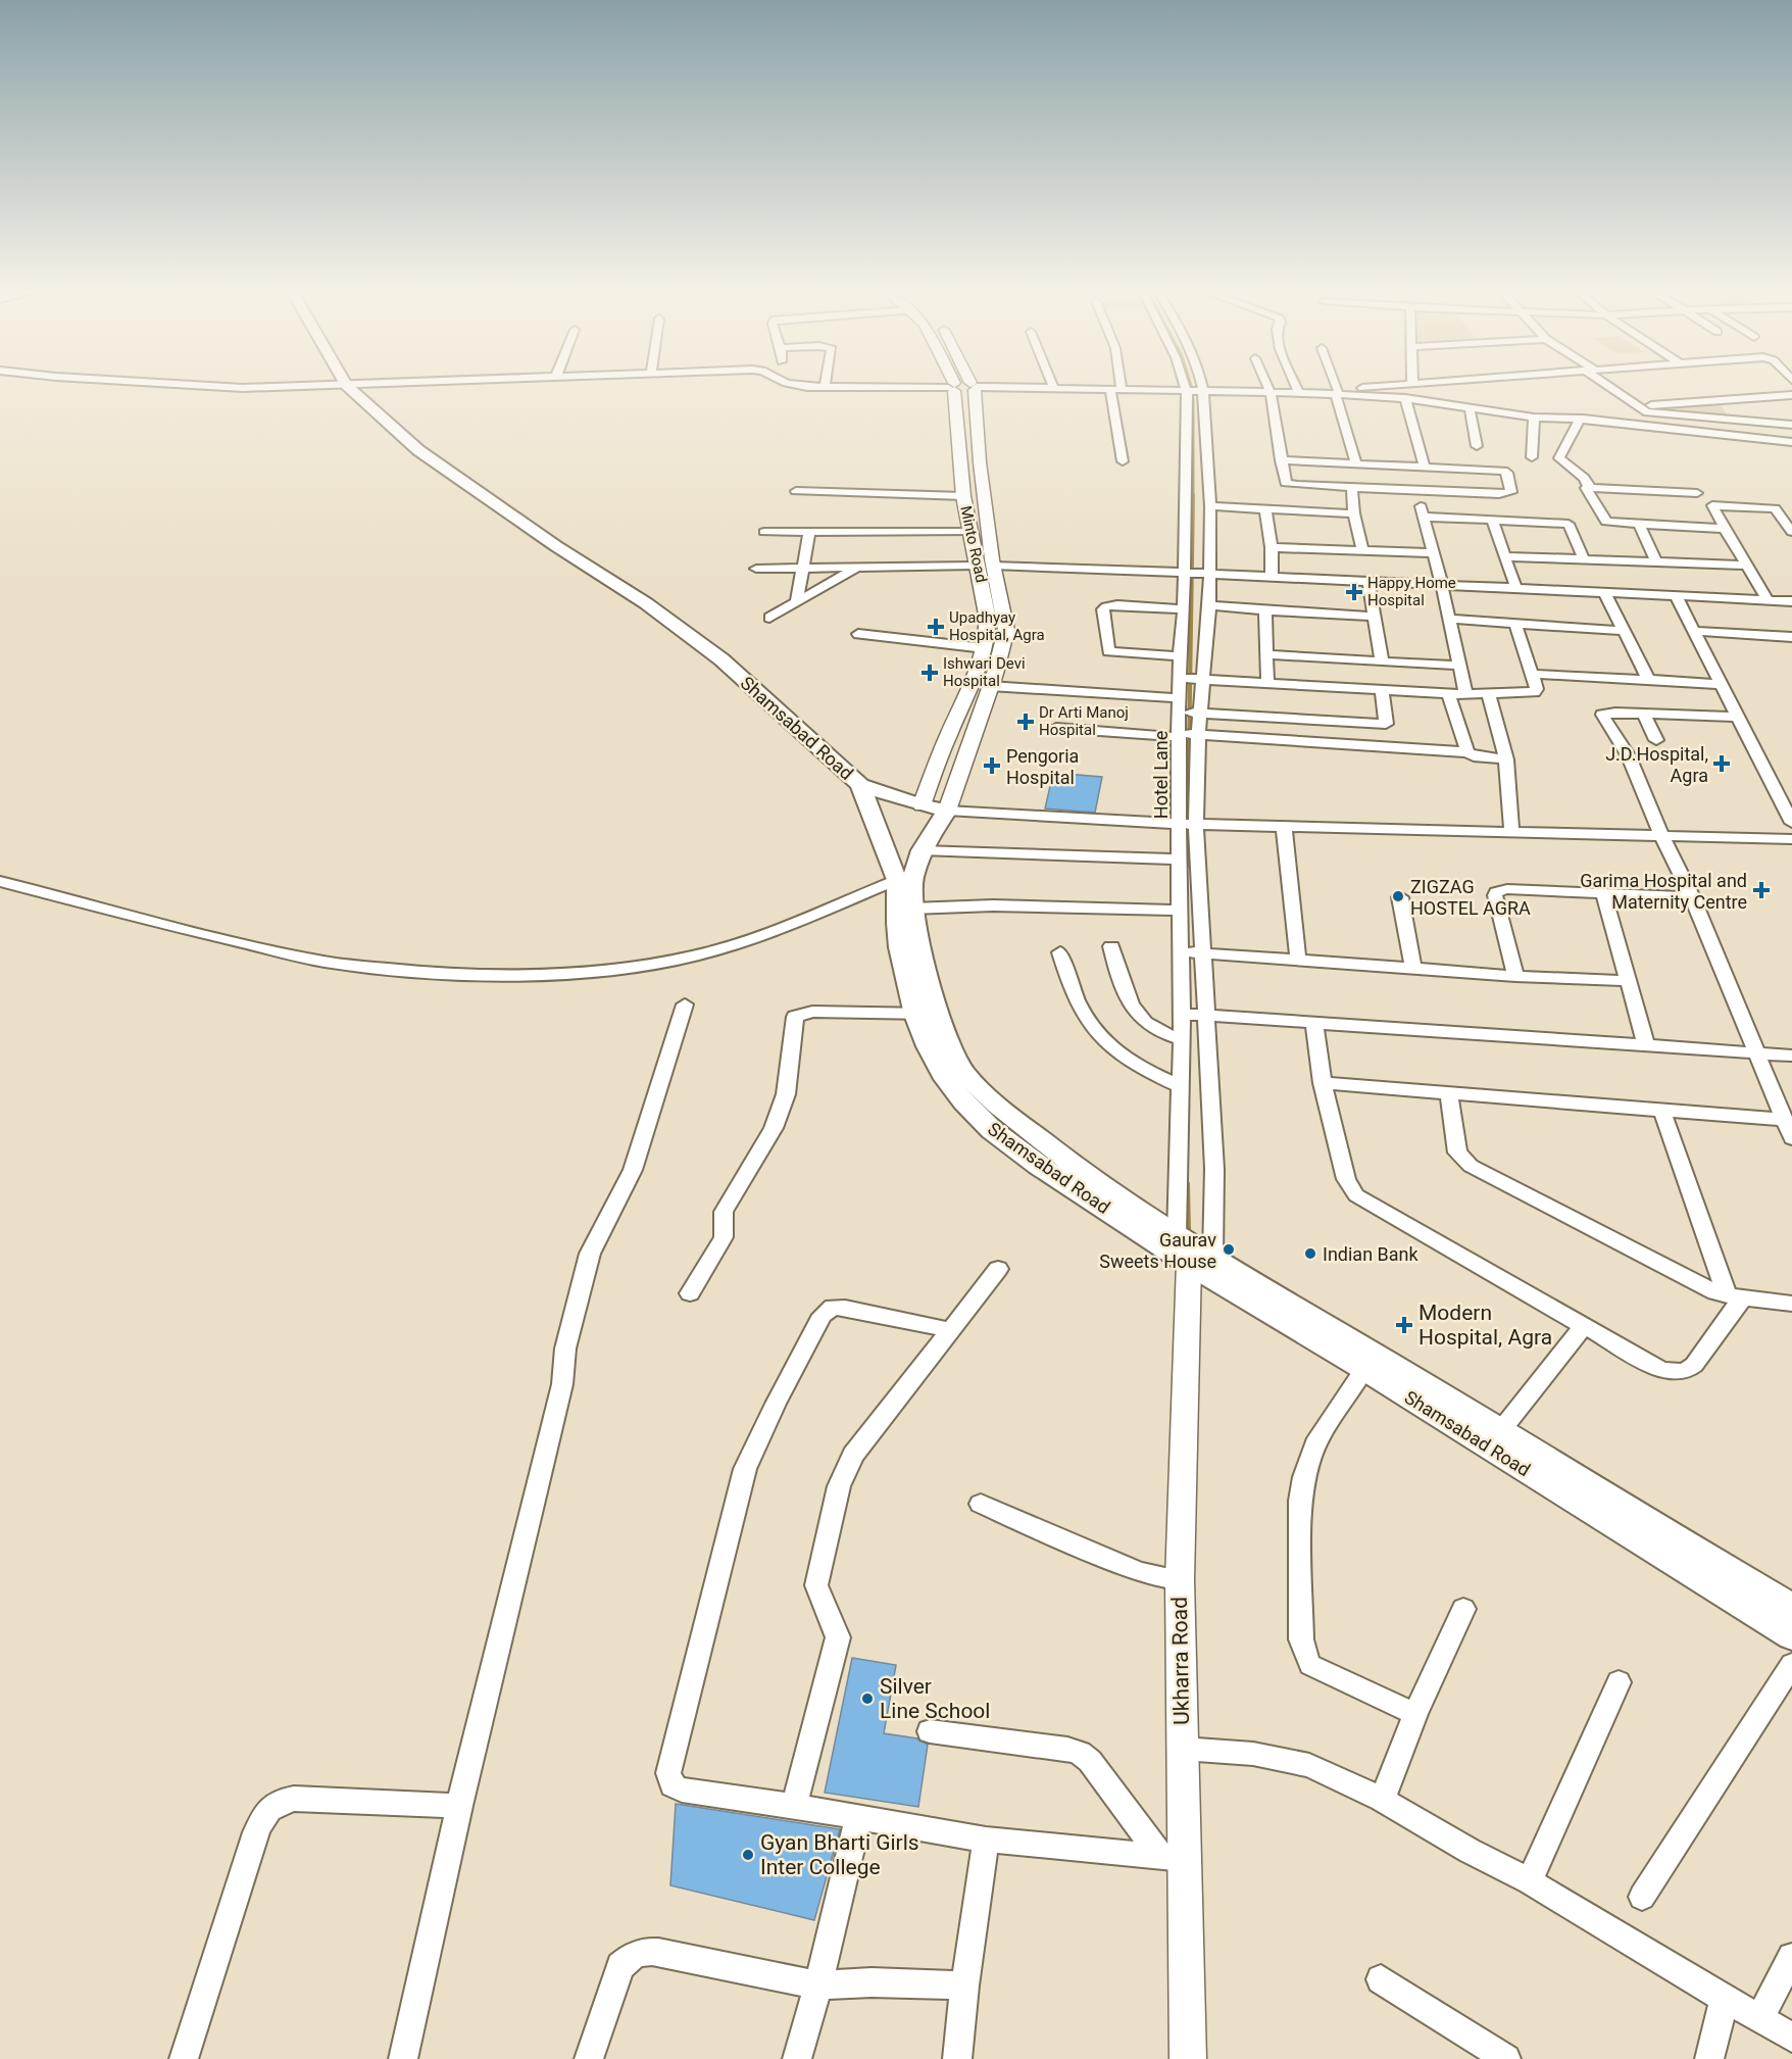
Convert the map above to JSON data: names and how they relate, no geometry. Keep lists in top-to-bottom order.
{
  "streets": {
    "main road": ["Minto Road", "Shamsabad Road"],
    "street": ["Hotel Lane", "Ukharra Road"]
  },
  "crossings": [
    ["Minto Road", "Shamsabad Road"],
    ["Shamsabad Road", "Hotel Lane"],
    ["Shamsabad Road", "Ukharra Road"]
  ],
  "places": {
    "health": [
      "Happy Home Hospital",
      "Upadhyay Hospital, Agra",
      "Ishwari Devi Hospital",
      "Dr Arti Manoj Hospital",
      "J.D.Hospital, Agra",
      "Pengoria Hospital",
      "Garima Hospital and Maternity Centre",
      "Modern Hospital, Agra"
    ],
    "other": [
      "ZIGZAG HOSTEL AGRA",
      "Gaurav Sweets House",
      "Indian Bank",
      "Silver Line School",
      "Gyan Bharti Girls Inter College"
    ]
  }
}
